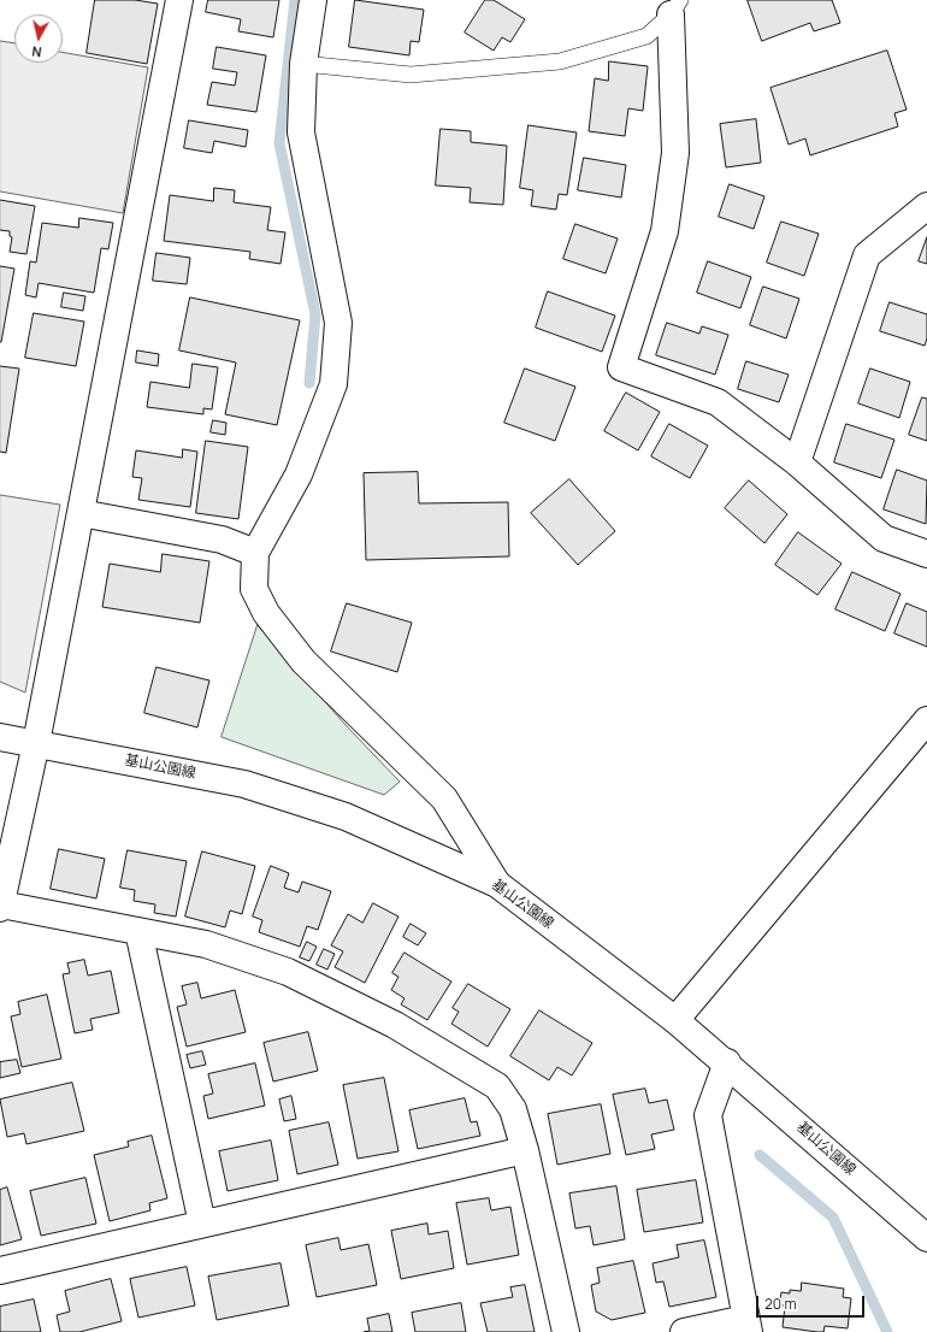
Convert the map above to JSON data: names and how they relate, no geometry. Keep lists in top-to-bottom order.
{
  "streets": {
    "street": ["基山公園線"]
  },
  "scale_bar": "20 m",
  "north": "bottom"
}
